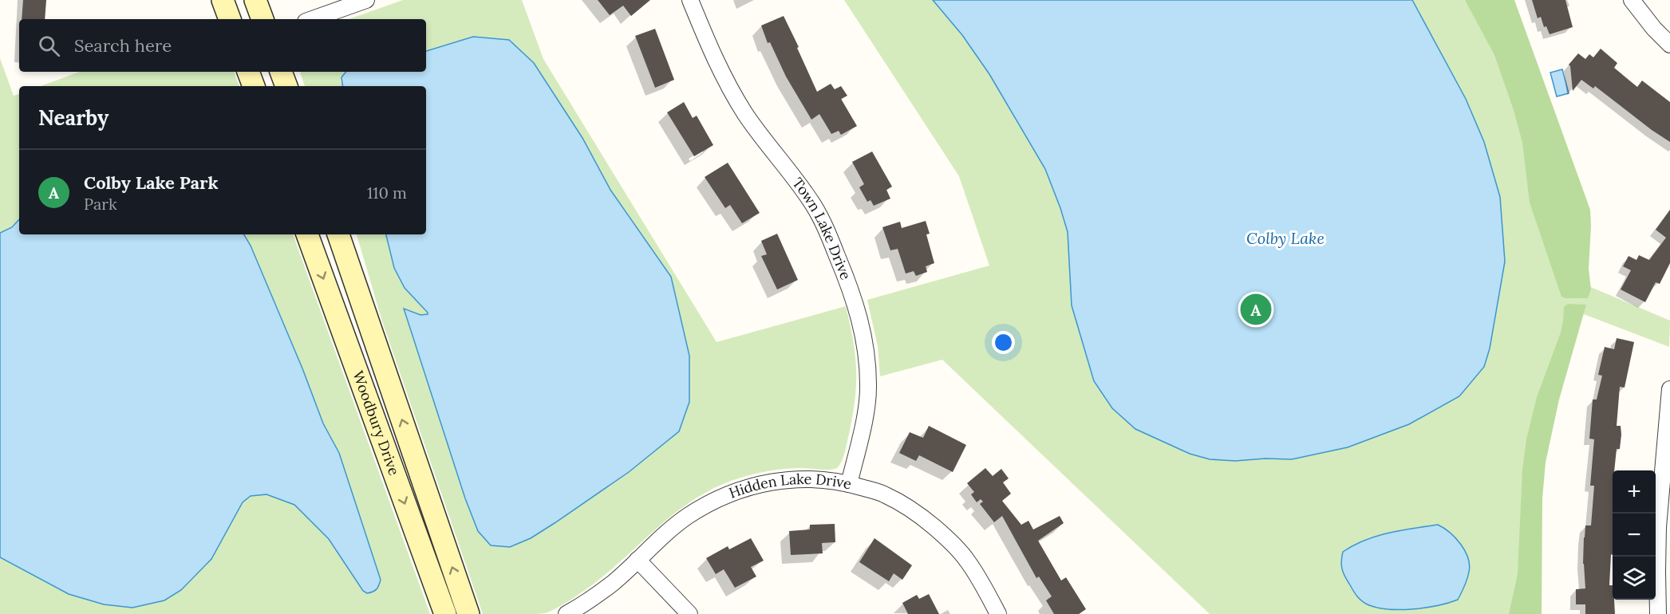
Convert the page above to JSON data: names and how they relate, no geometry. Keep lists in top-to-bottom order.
{
  "streets": {
    "main road": ["Woodbury Drive"],
    "street": ["Town Lake Drive", "Hidden Lake Drive"]
  },
  "crossings": [
    ["Town Lake Drive", "Hidden Lake Drive"]
  ],
  "water": ["Colby Lake"],
  "page": {
    "search": "Search here",
    "heading": "Nearby",
    "list": [
      {
        "mark": "A",
        "name": "Colby Lake Park",
        "note": "Park",
        "value": "110 m"
      }
    ],
    "pins": "A",
    "map_buttons": ["+", "−"]
  }
}
